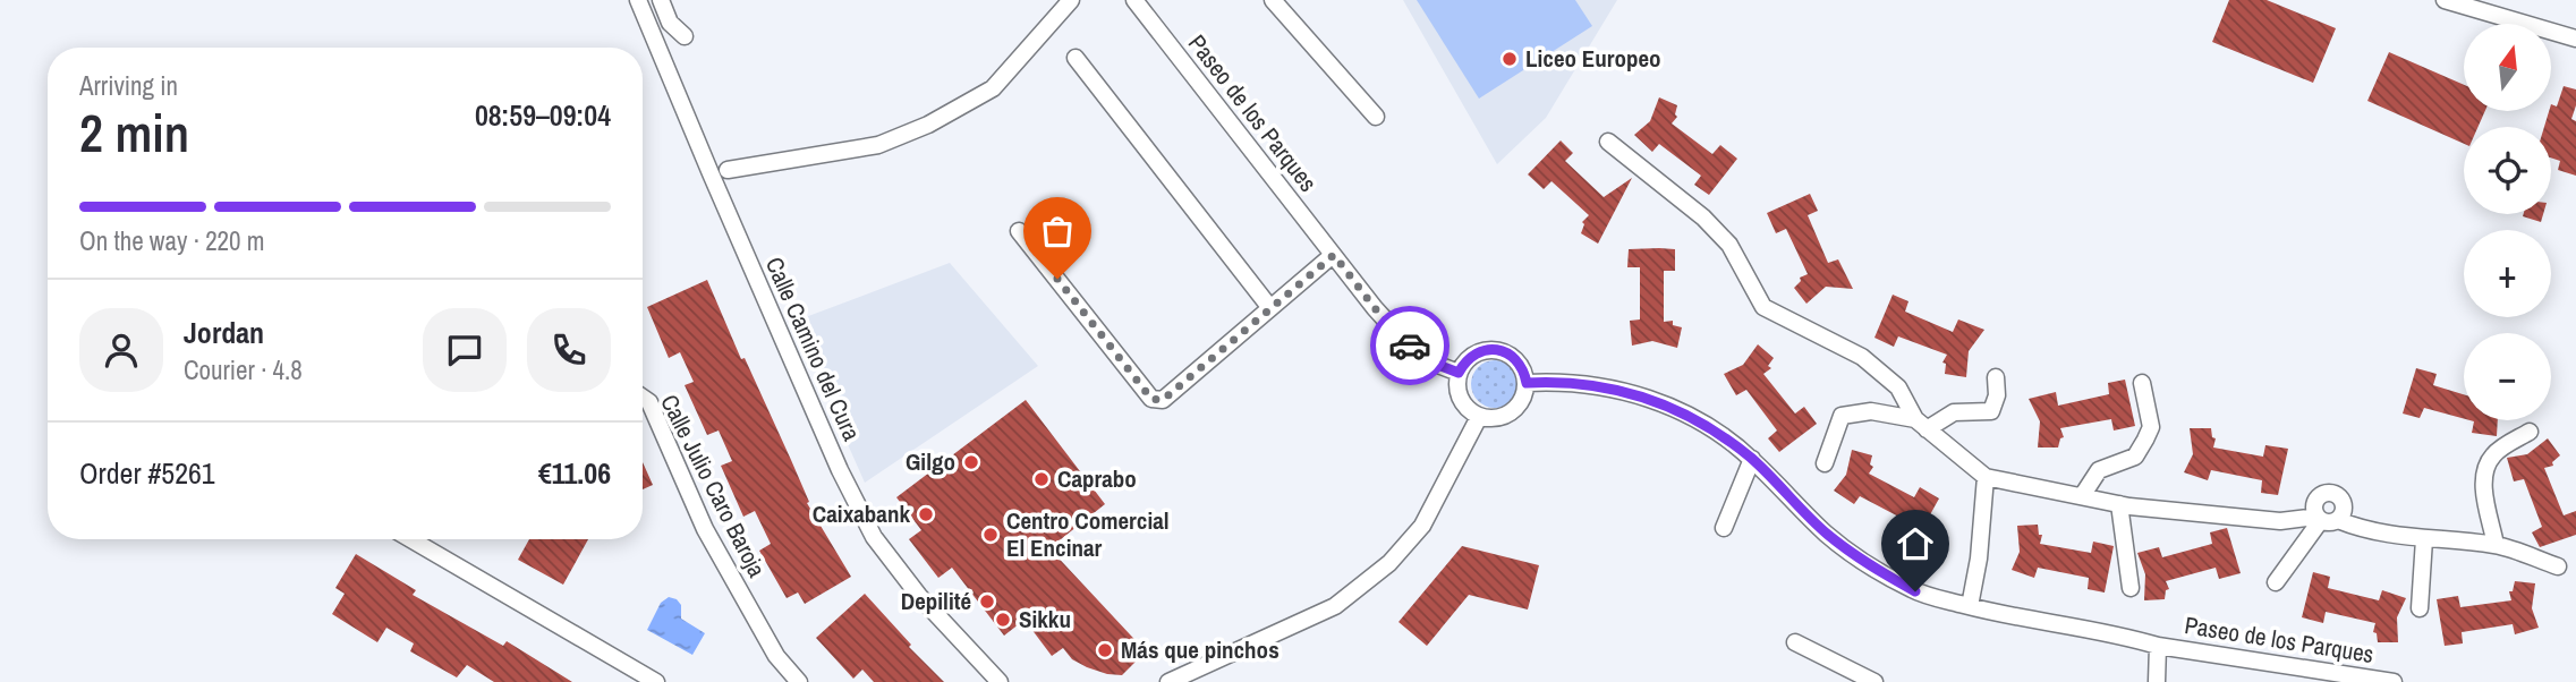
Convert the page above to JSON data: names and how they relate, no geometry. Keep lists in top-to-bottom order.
{
  "streets": {
    "street": ["Paseo de los Parques", "Calle Camino del Cura", "Calle Julio Caro Baroja"]
  },
  "places": [
    "Liceo Europeo",
    "Gilgo",
    "Caprabo",
    "Caixabank",
    "Centro Comercial El Encinar",
    "Depilité",
    "Sikku",
    "Más que pinchos"
  ],
  "north": "top",
  "page": {
    "map_buttons": ["+", "−"],
    "heading": ["2 min", "Arriving in", "08:59–09:04"],
    "panel": [
      "Jordan",
      "Courier · 4.8",
      "Order #5261",
      "€11.06"
    ],
    "bar": "On the way · 220 m"
  }
}
